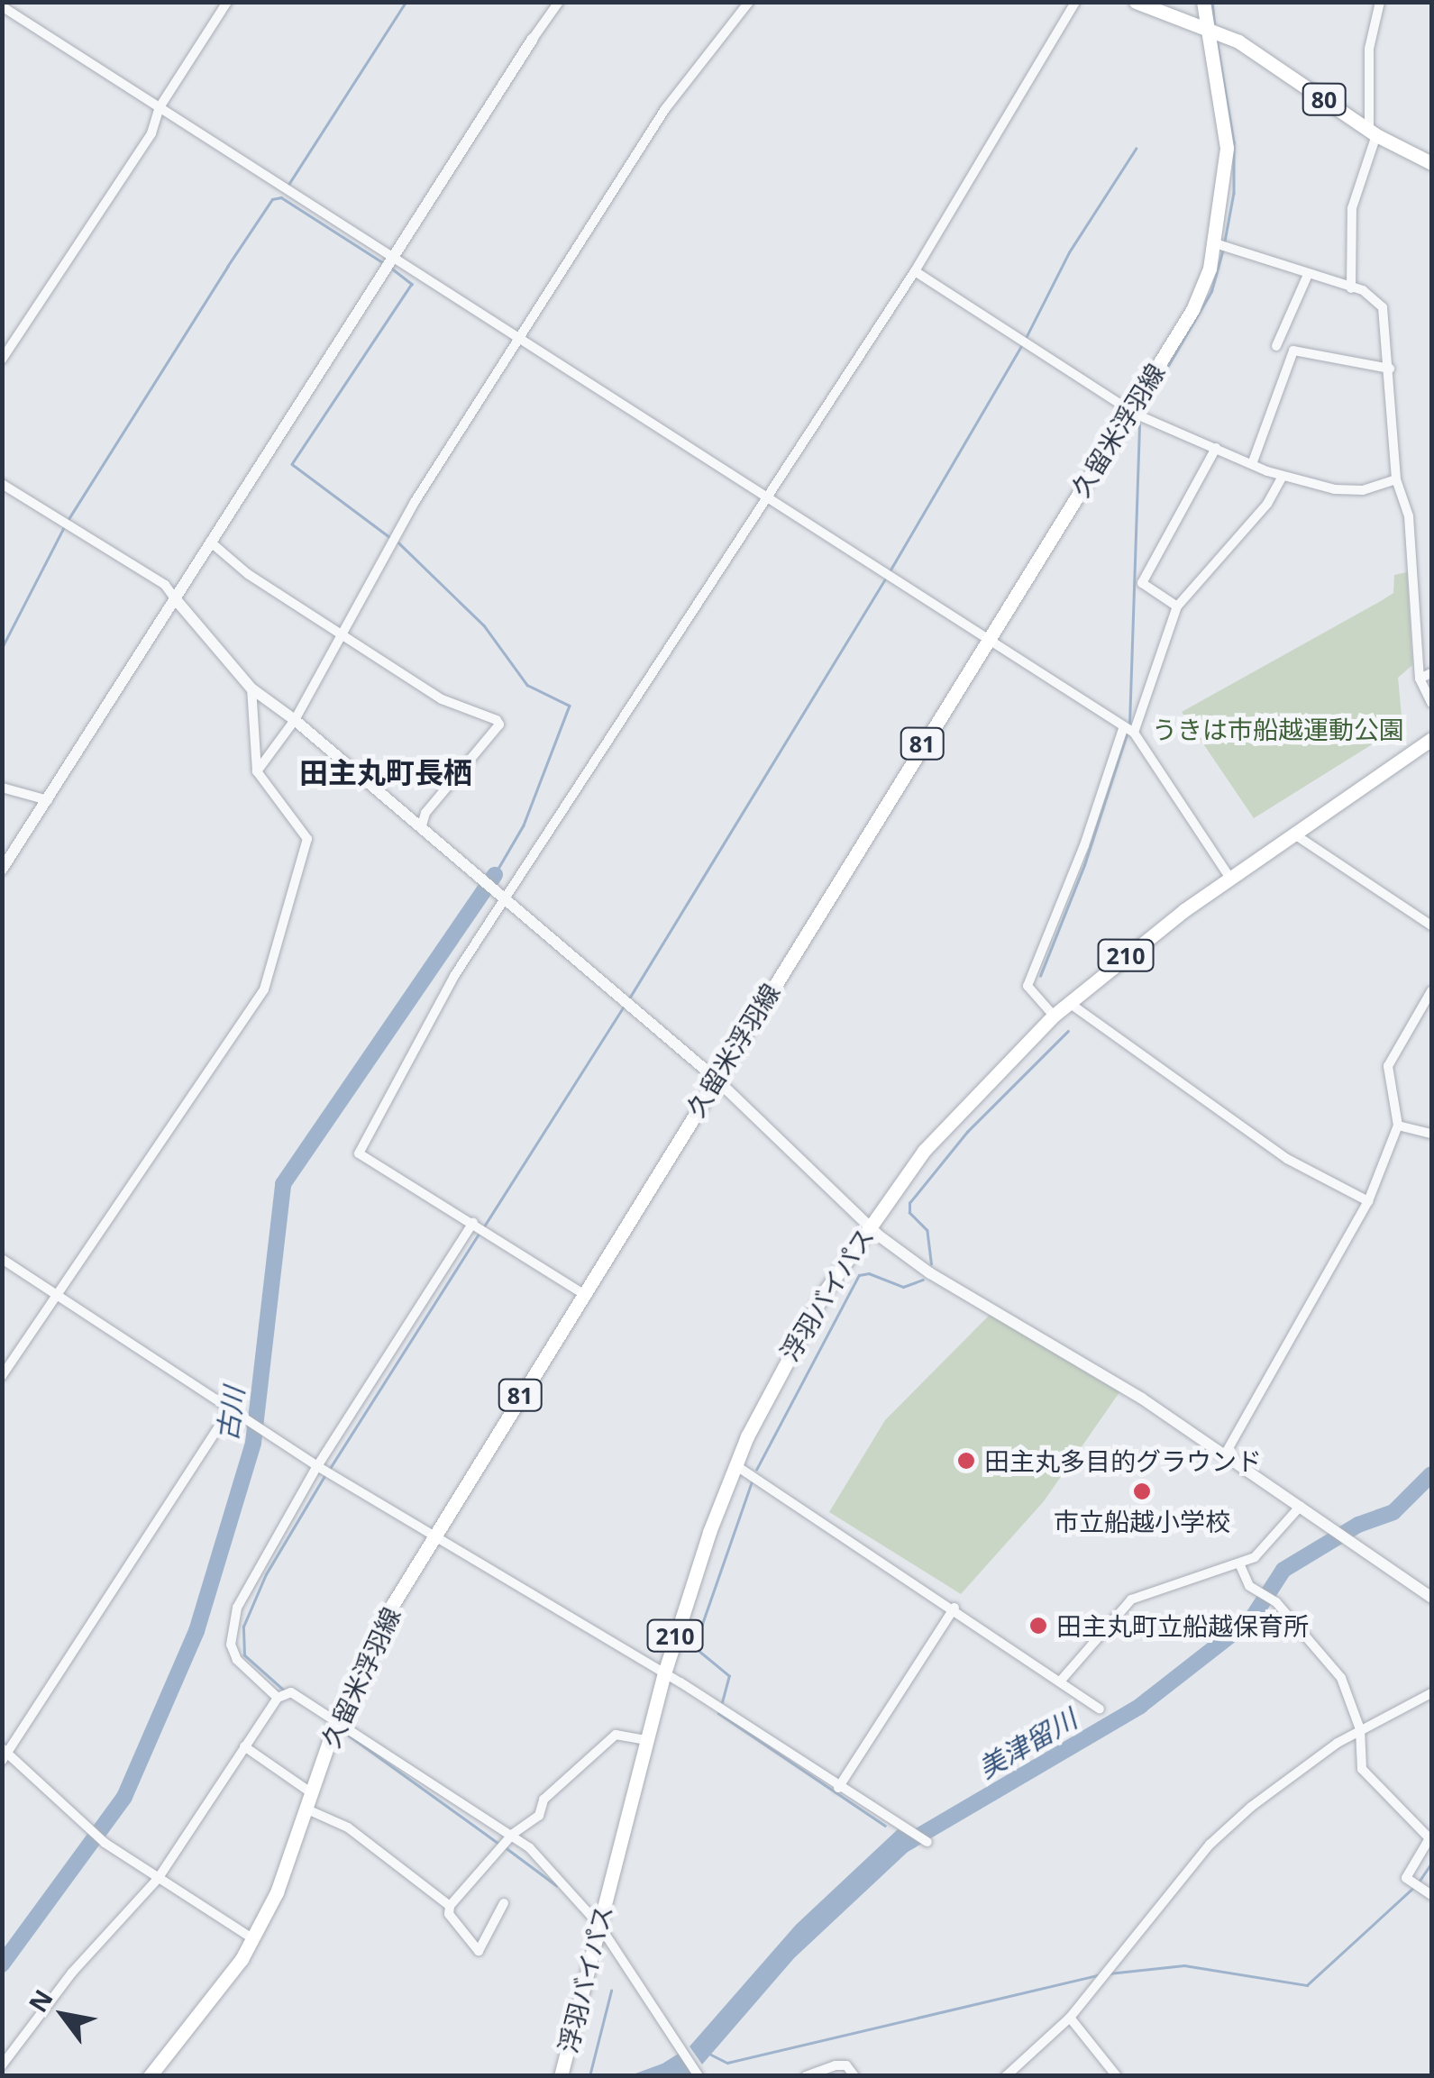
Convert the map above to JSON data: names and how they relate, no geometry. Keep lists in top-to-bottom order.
{
  "streets": {
    "main road": [
      "80",
      "久留米浮羽線",
      "81",
      "210",
      "浮羽バイパス"
    ]
  },
  "crossings": [
    ["80", "久留米浮羽線"]
  ],
  "districts": ["田主丸町長栖"],
  "water": ["古川", "美津留川"],
  "parks": ["うきは市船越運動公園"],
  "places": ["田主丸多目的グラウンド", "市立船越小学校", "田主丸町立船越保育所"],
  "north": "top left"
}
